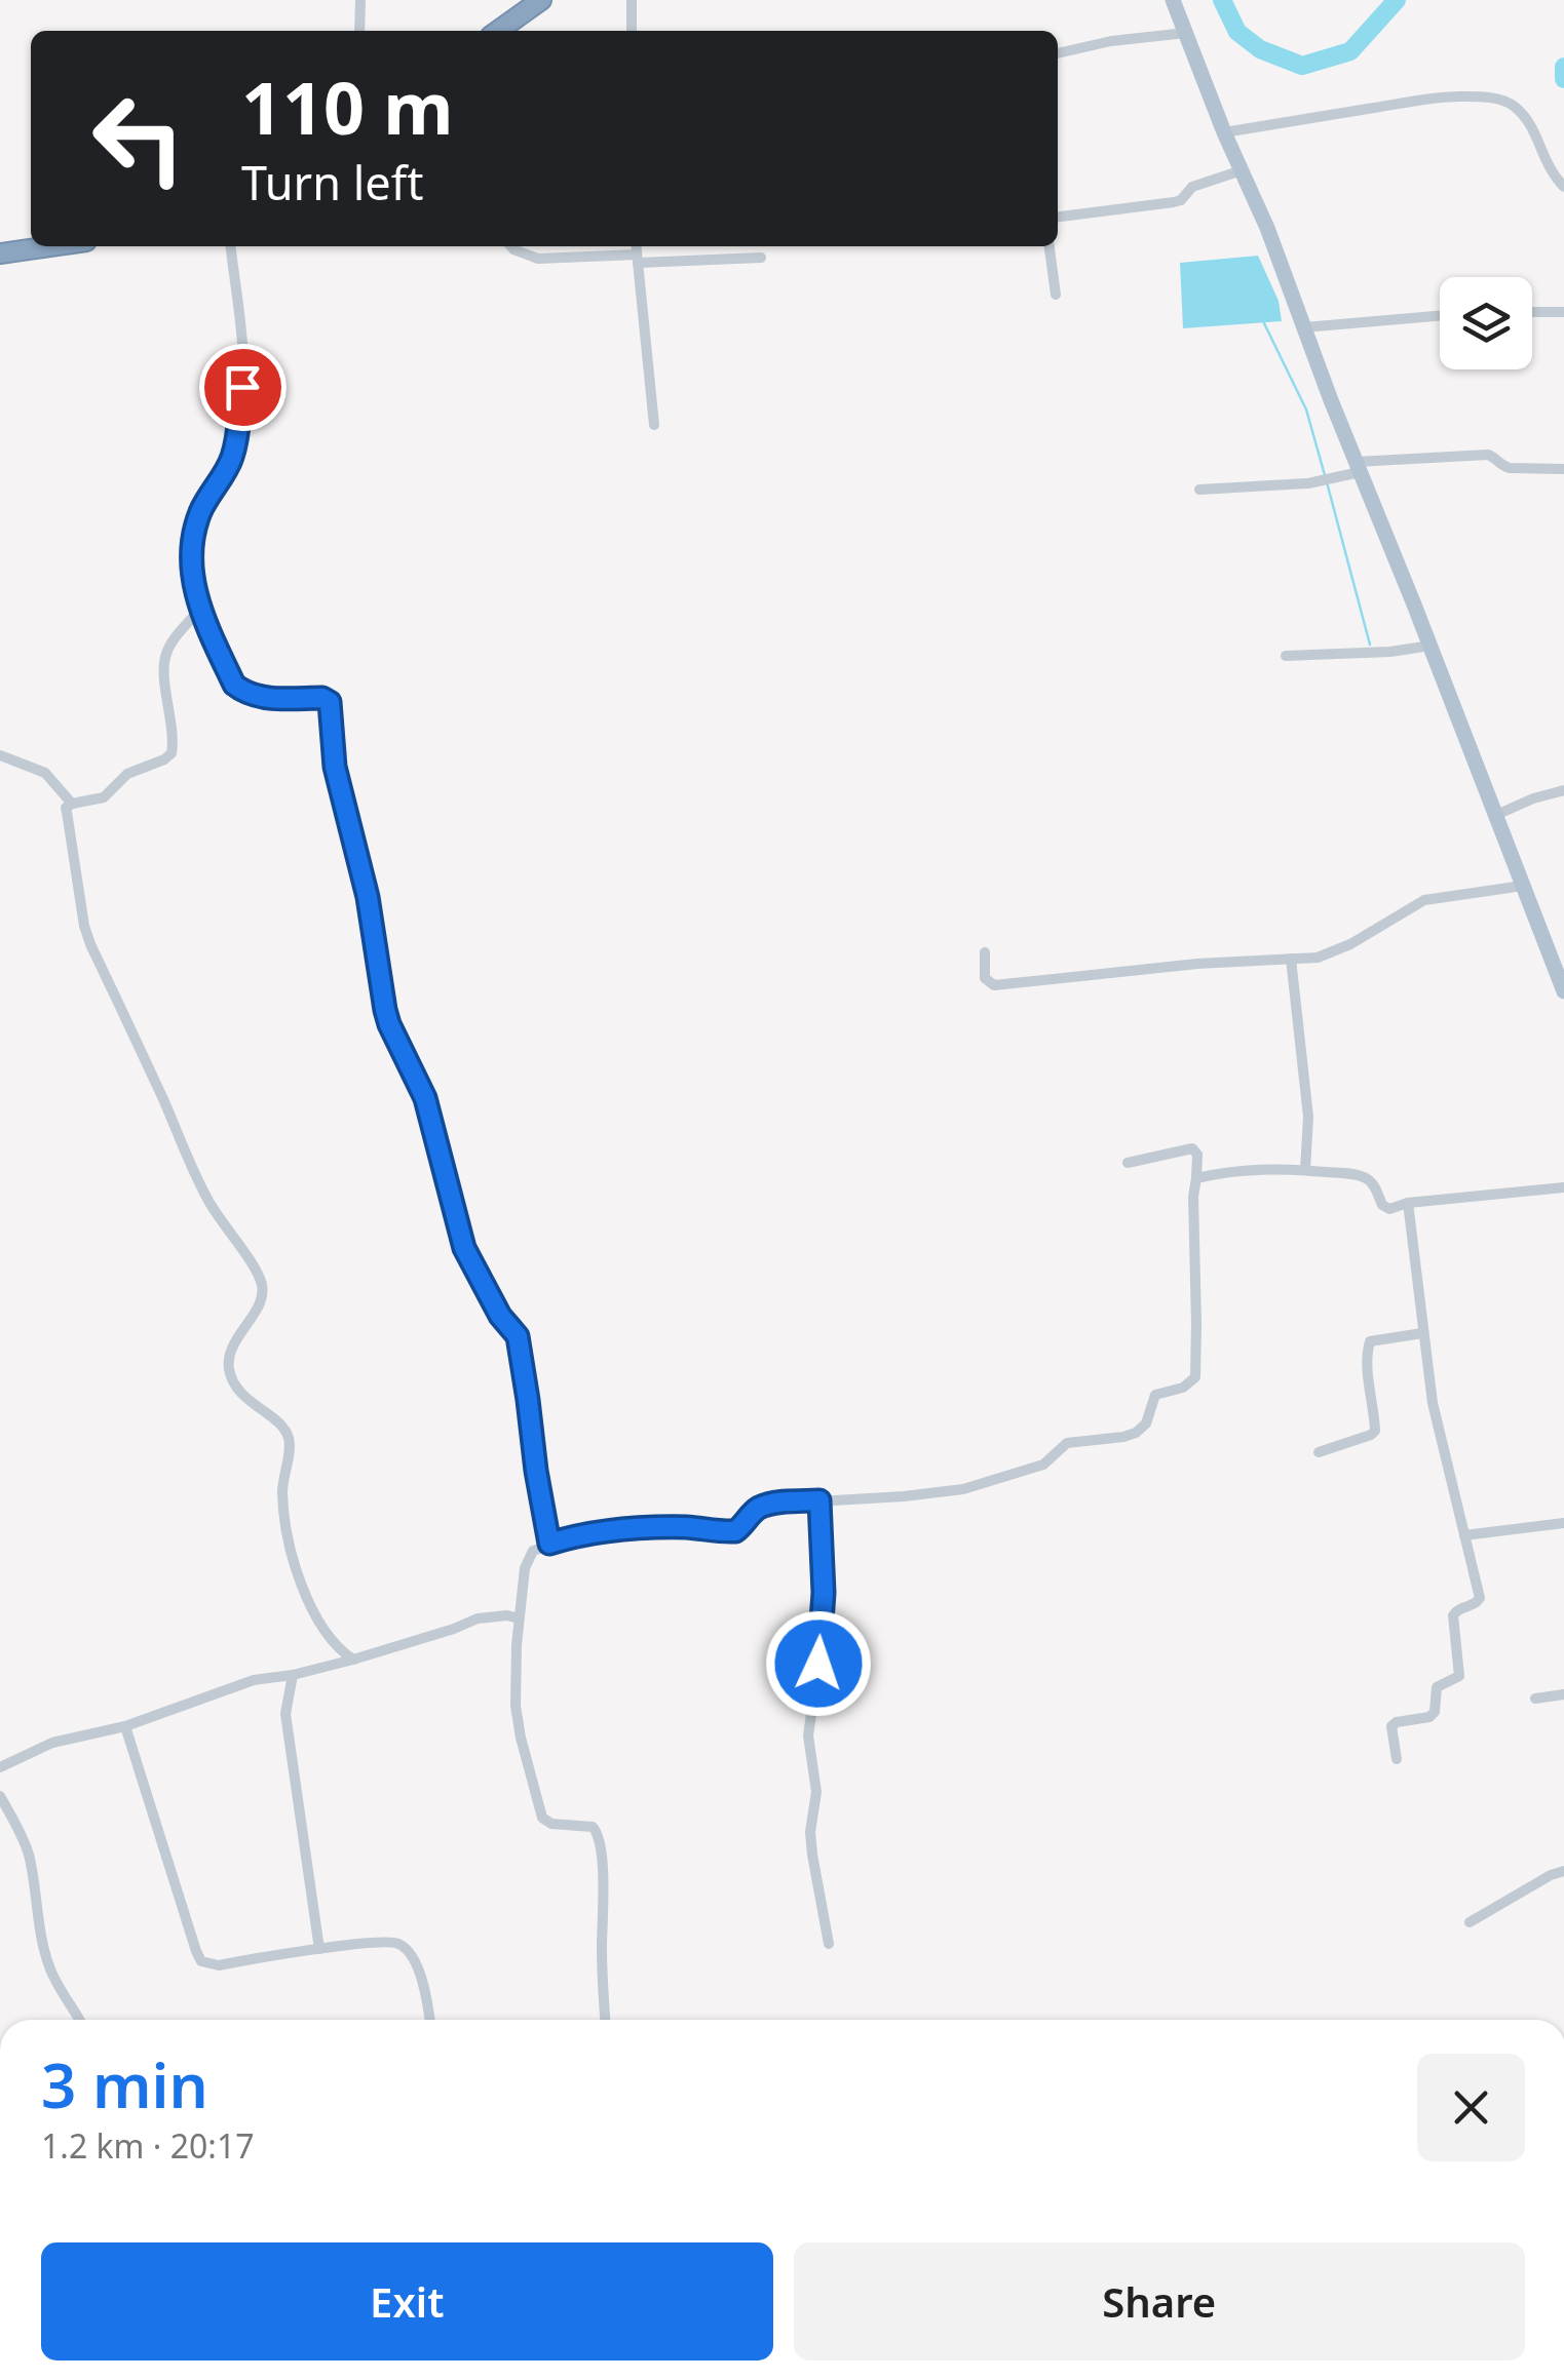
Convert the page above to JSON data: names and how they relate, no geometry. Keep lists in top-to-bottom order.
{
  "page": {
    "turn": ["110 m", "Turn left"],
    "heading": ["3 min", "1.2 km · 20:17"],
    "buttons": ["Exit", "Share"]
  }
}
